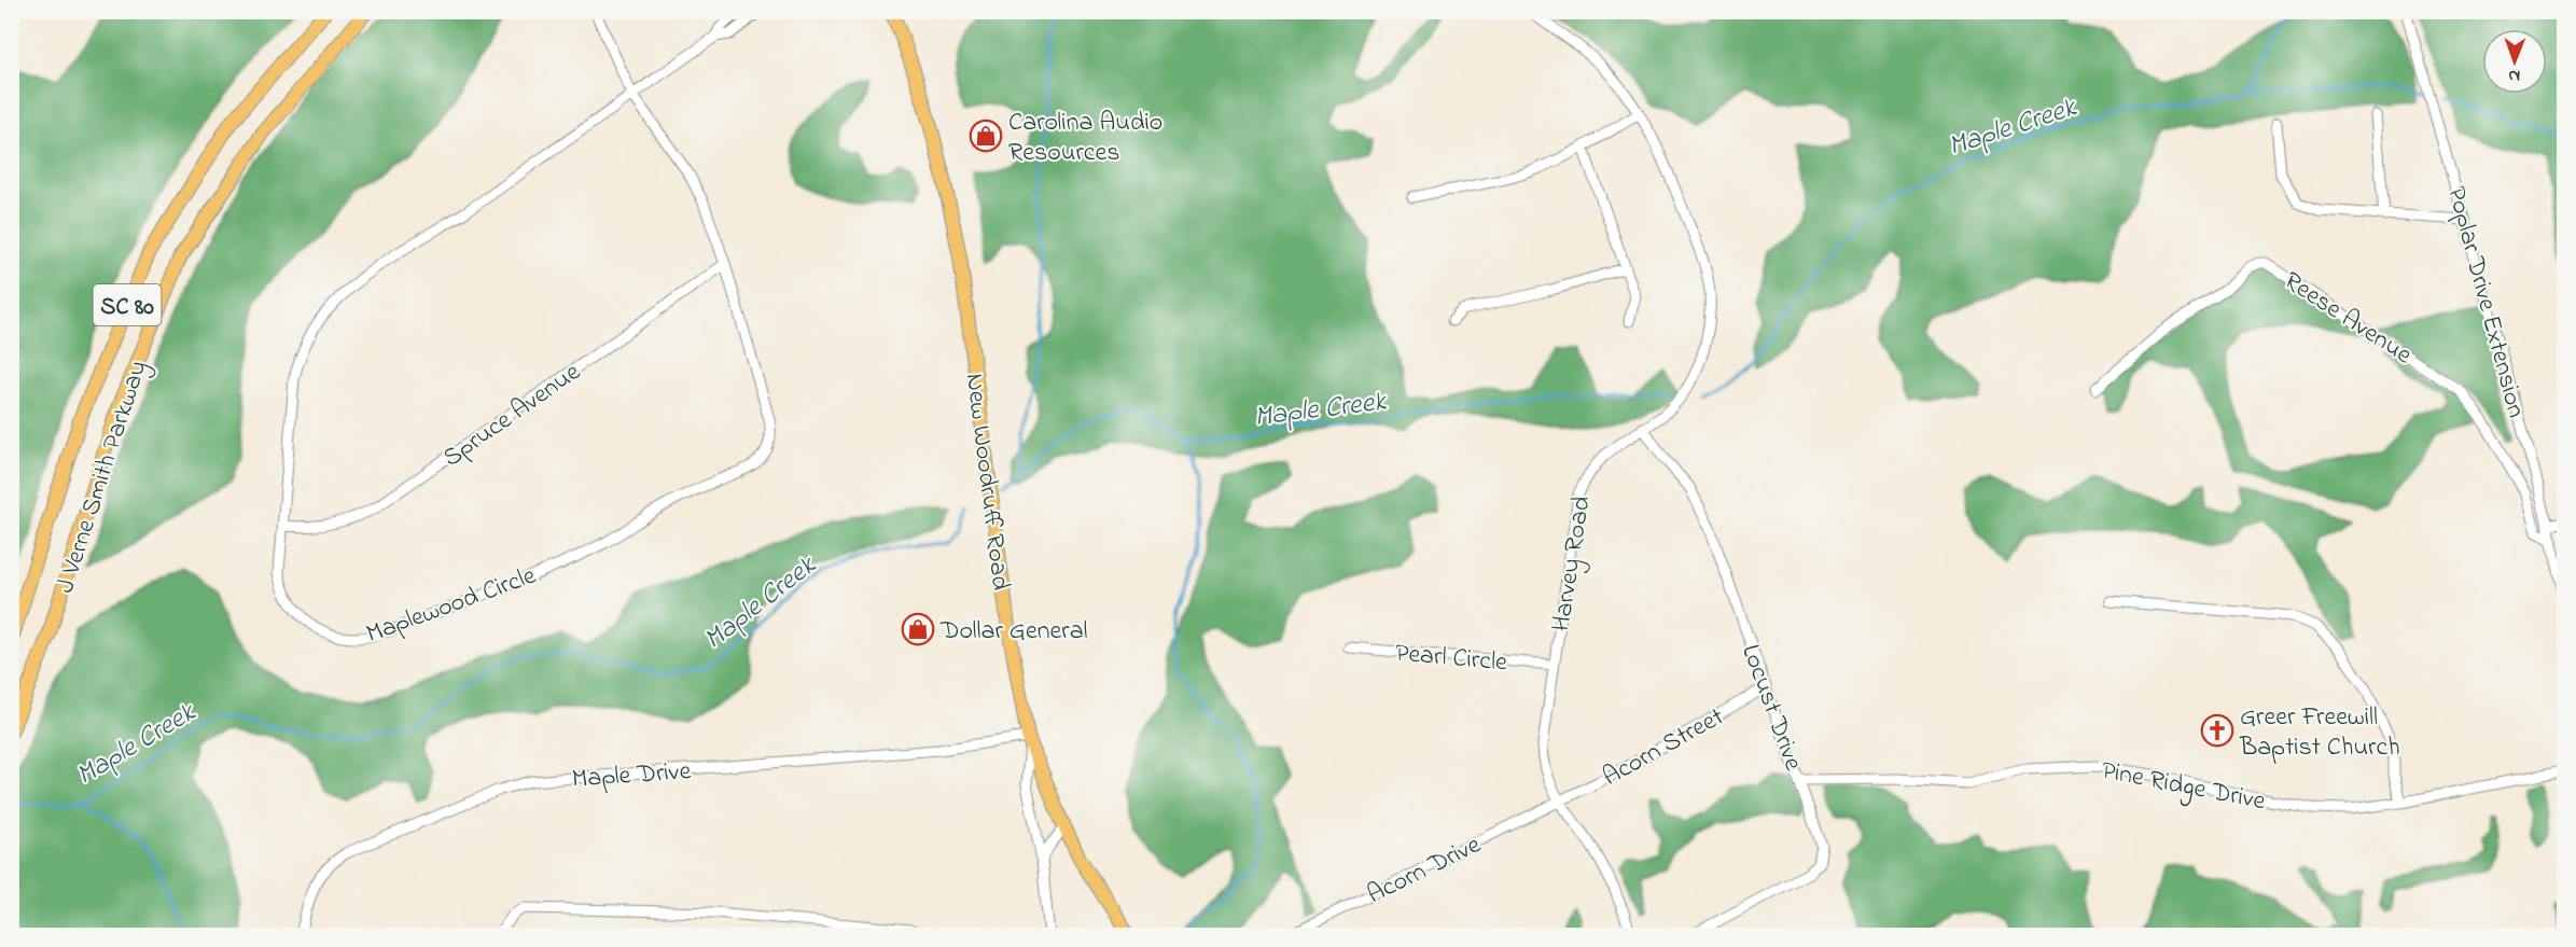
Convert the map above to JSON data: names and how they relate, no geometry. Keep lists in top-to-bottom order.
{
  "streets": {
    "main road": ["SC 80", "J Verne Smith Parkway", "New Woodruff Road"],
    "street": [
      "Poplar Drive Extension",
      "Reese Avenue",
      "Spruce Avenue",
      "Harvey Road",
      "Maplewood Circle",
      "Pearl Circle",
      "Locust Drive",
      "Acorn Street",
      "Maple Drive",
      "Pine Ridge Drive",
      "Acorn Drive"
    ]
  },
  "crossings": [
    ["Poplar Drive Extension", "Reese Avenue"],
    ["Spruce Avenue", "Maplewood Circle"],
    ["New Woodruff Road", "Maple Drive"],
    ["Harvey Road", "Pearl Circle"],
    ["Harvey Road", "Locust Drive"],
    ["Harvey Road", "Acorn Street"],
    ["Harvey Road", "Acorn Drive"],
    ["Locust Drive", "Acorn Street"],
    ["Locust Drive", "Pine Ridge Drive"],
    ["Acorn Street", "Acorn Drive"]
  ],
  "water": ["Maple Creek"],
  "places": {
    "shop": ["Carolina Audio Resources", "Dollar General"],
    "church": ["Greer Freewill Baptist Church"]
  },
  "north": "bottom"
}
